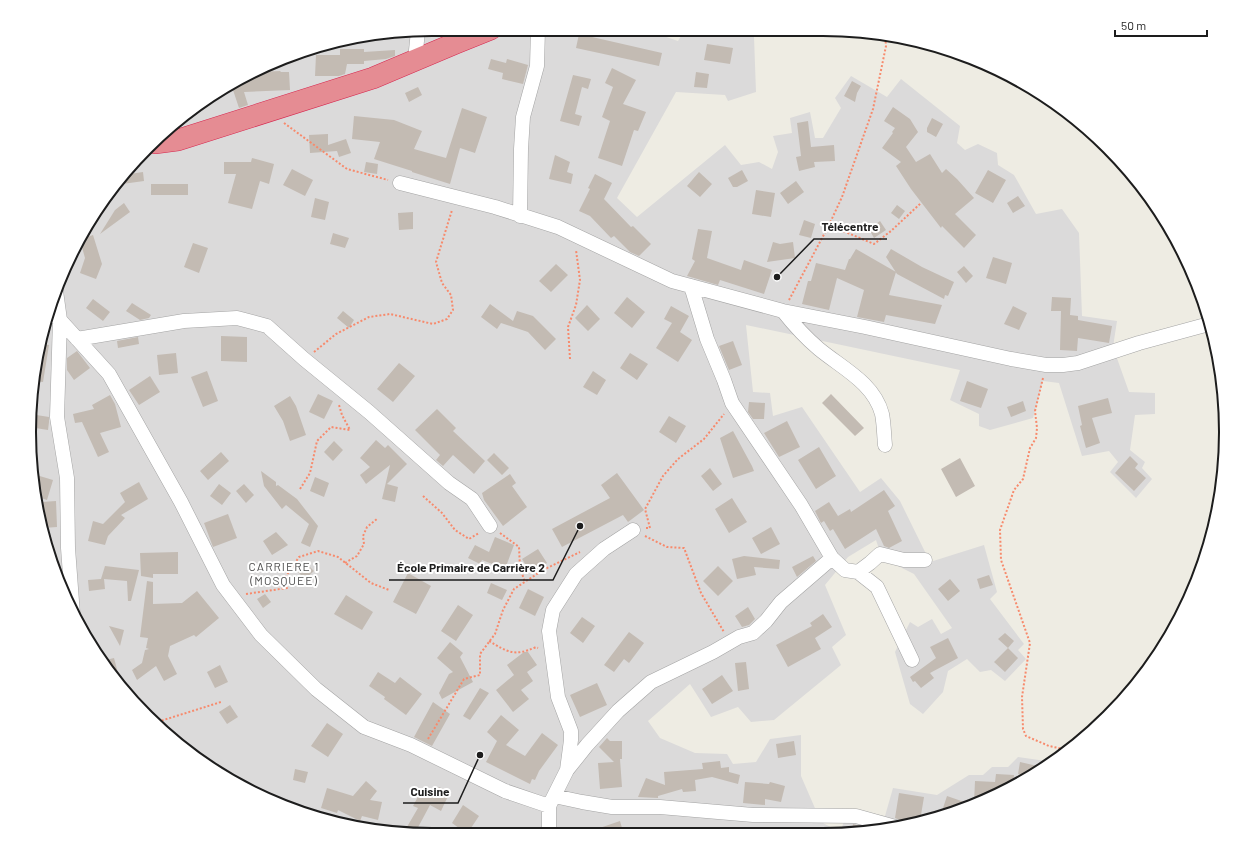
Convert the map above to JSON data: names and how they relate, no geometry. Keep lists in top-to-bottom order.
{
  "districts": ["CARRIERE 1 (MOSQUEE)"],
  "places": ["Télécentre", "École Primaire de Carrière 2", "Cuisine"],
  "scale_bar": "50 m"
}
